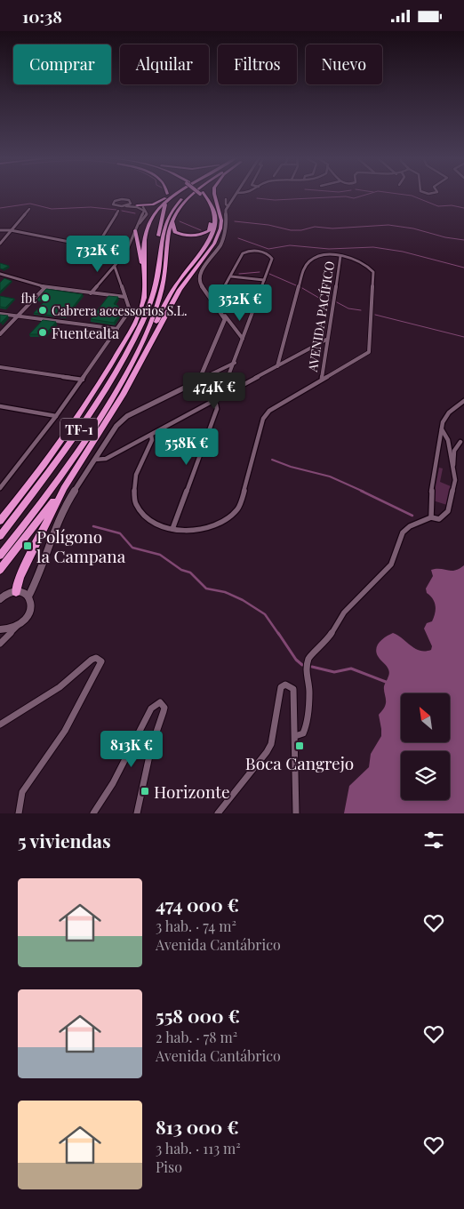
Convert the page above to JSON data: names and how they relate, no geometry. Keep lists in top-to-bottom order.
{
  "streets": {
    "highway": ["TF-1"],
    "street": ["AVENIDA PACÍFICO"]
  },
  "places": {
    "other": ["fbt", "Cabrera accessorios S.L.", "Fuentealta"],
    "transit": ["Polígono la Campana", "Boca Cangrejo", "Horizonte"]
  },
  "north": "top left",
  "page": {
    "status": "10:38",
    "chip": [
      "Comprar",
      "Alquilar",
      "Filtros",
      "Nuevo"
    ],
    "price": [
      "732K €",
      "352K €",
      "474K €",
      "558K €",
      "813K €"
    ],
    "heading": "5 viviendas",
    "list": [
      {
        "name": "474 000 €",
        "note": "3 hab. · 74 m² · Avenida Cantábrico"
      },
      {
        "name": "558 000 €",
        "note": "2 hab. · 78 m² · Avenida Cantábrico"
      },
      {
        "name": "813 000 €",
        "note": "3 hab. · 113 m² · Piso"
      }
    ]
  }
}
